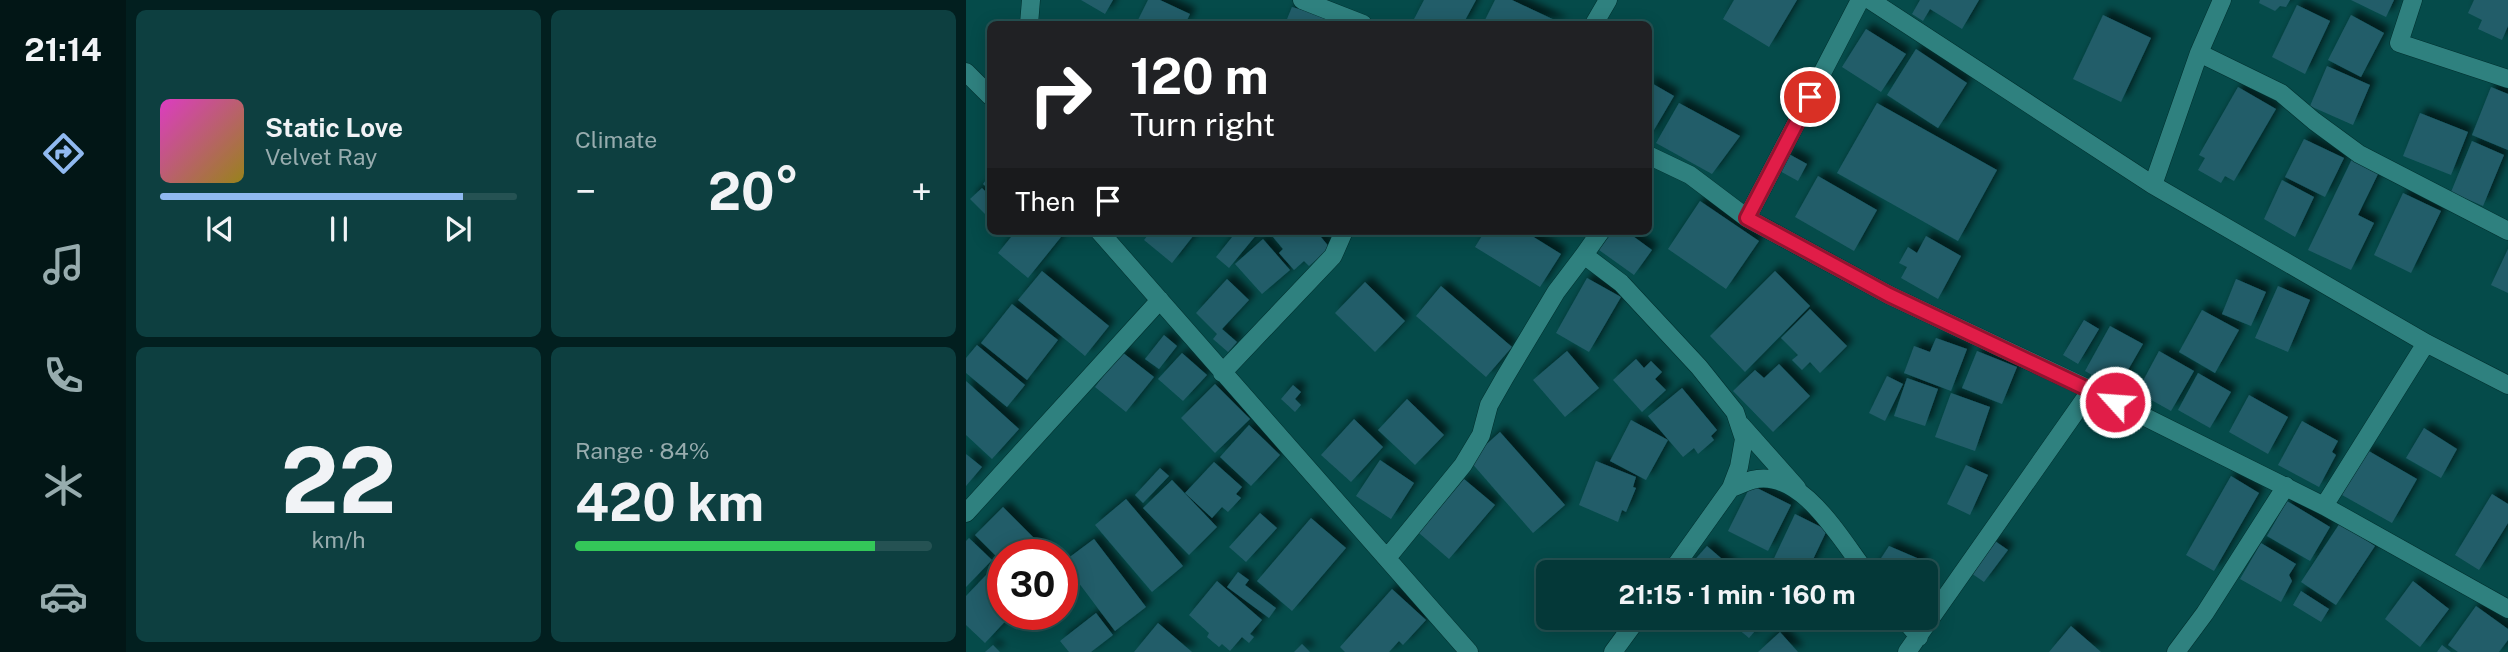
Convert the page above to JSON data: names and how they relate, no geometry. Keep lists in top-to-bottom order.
{
  "page": {
    "tabs": "21:14",
    "tile": [
      "Climate",
      ["22", "km/h"],
      ["Range · 84%", "420 km"]
    ],
    "turn": ["120 m", "Turn right"],
    "song": ["Static Love", "Velvet Ray"],
    "heat": ["−", "20°", "+"],
    "then": "Then",
    "limit": "30",
    "trip": "21:15 · 1 min · 160 m"
  }
}
